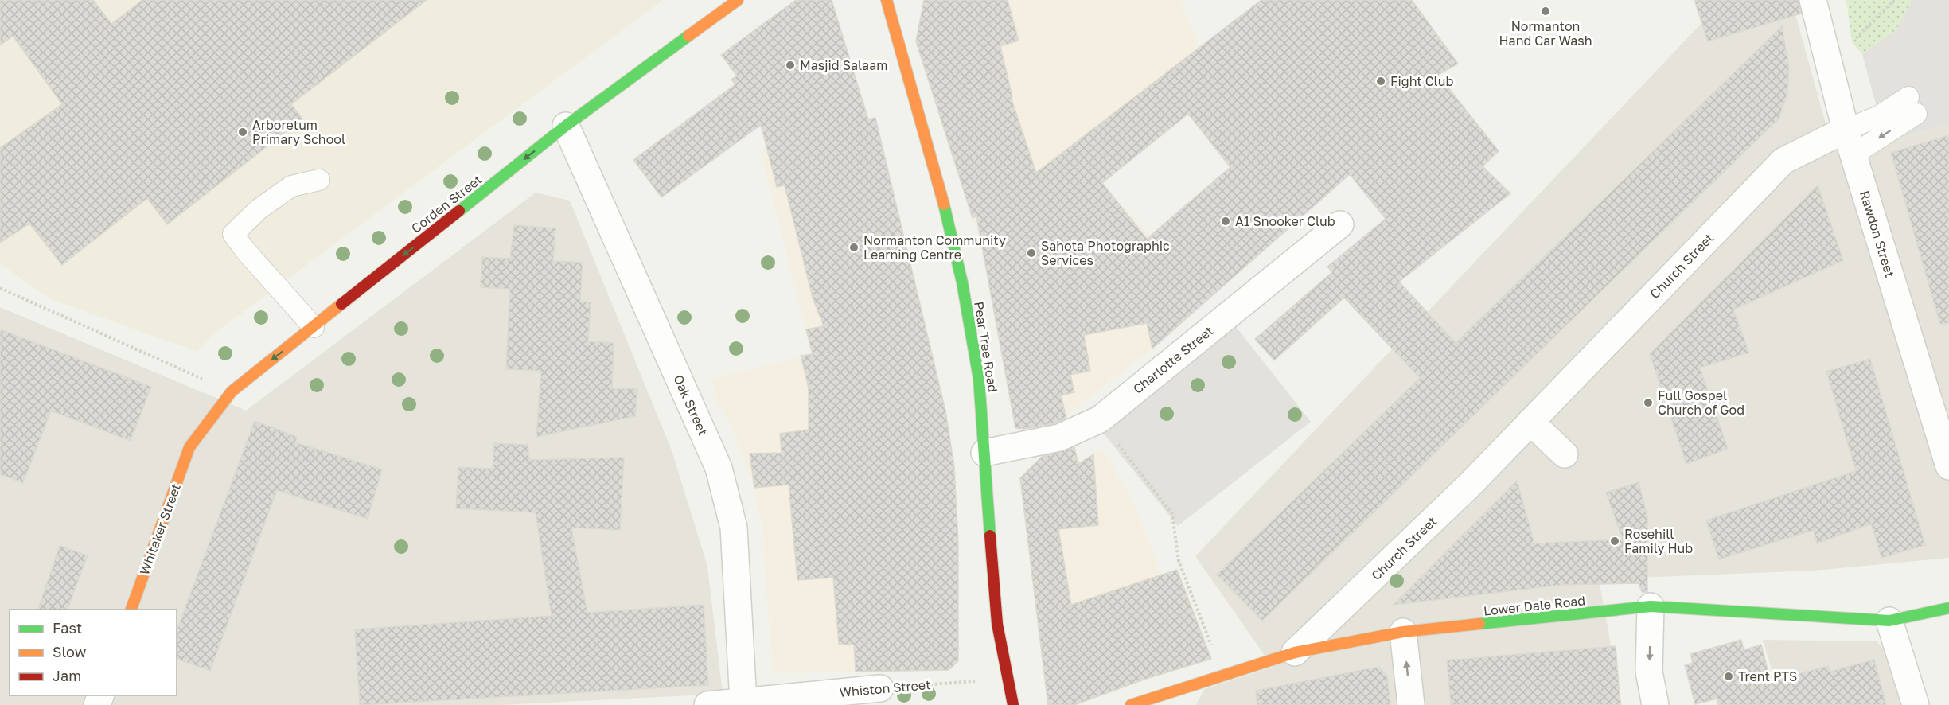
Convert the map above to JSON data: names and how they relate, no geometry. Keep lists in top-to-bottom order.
{
  "streets": {
    "street": [
      "Corden Street",
      "Rawdon Street",
      "Church Street",
      "Pear Tree Road",
      "Charlotte Street",
      "Oak Street",
      "Whitaker Street",
      "Lower Dale Road",
      "Whiston Street"
    ]
  },
  "crossings": [
    ["Corden Street", "Oak Street"],
    ["Corden Street", "Whitaker Street"],
    ["Rawdon Street", "Church Street"],
    ["Church Street", "Lower Dale Road"],
    ["Pear Tree Road", "Charlotte Street"],
    ["Pear Tree Road", "Whiston Street"],
    ["Oak Street", "Whiston Street"]
  ],
  "one_way": ["Corden Street"],
  "places": [
    "Normanton Hand Car Wash",
    "Masjid Salaam",
    "Fight Club",
    "Arboretum Primary School",
    "A1 Snooker Club",
    "Normanton Community Learning Centre",
    "Sahota Photographic Services",
    "Full Gospel Church of God",
    "Rosehill Family Hub",
    "Trent PTS"
  ],
  "legend": ["Fast", "Slow", "Jam"]
}
